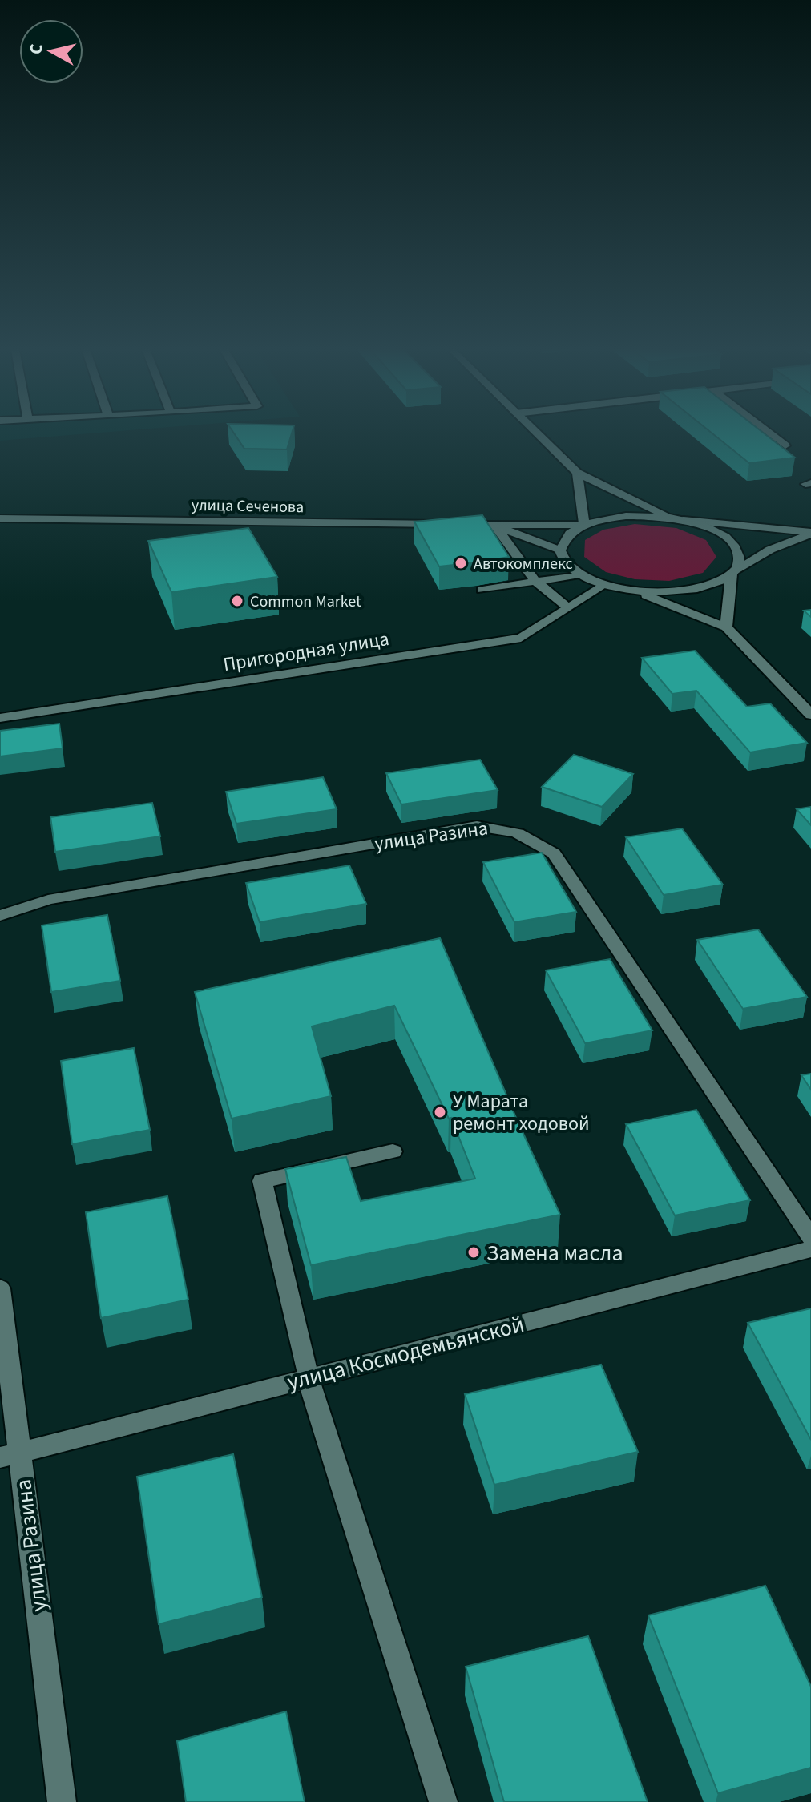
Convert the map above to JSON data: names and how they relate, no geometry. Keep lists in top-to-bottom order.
{
  "streets": {
    "street": [
      "улица Сеченова",
      "Пригородная улица",
      "улица Разина",
      "улица Космодемьянской"
    ]
  },
  "crossings": [
    ["улица Разина", "улица Космодемьянской"]
  ],
  "places": [
    "Автокомплекс",
    "Common Market",
    "У Марата ремонт ходовой",
    "Замена масла"
  ],
  "north": "left"
}
